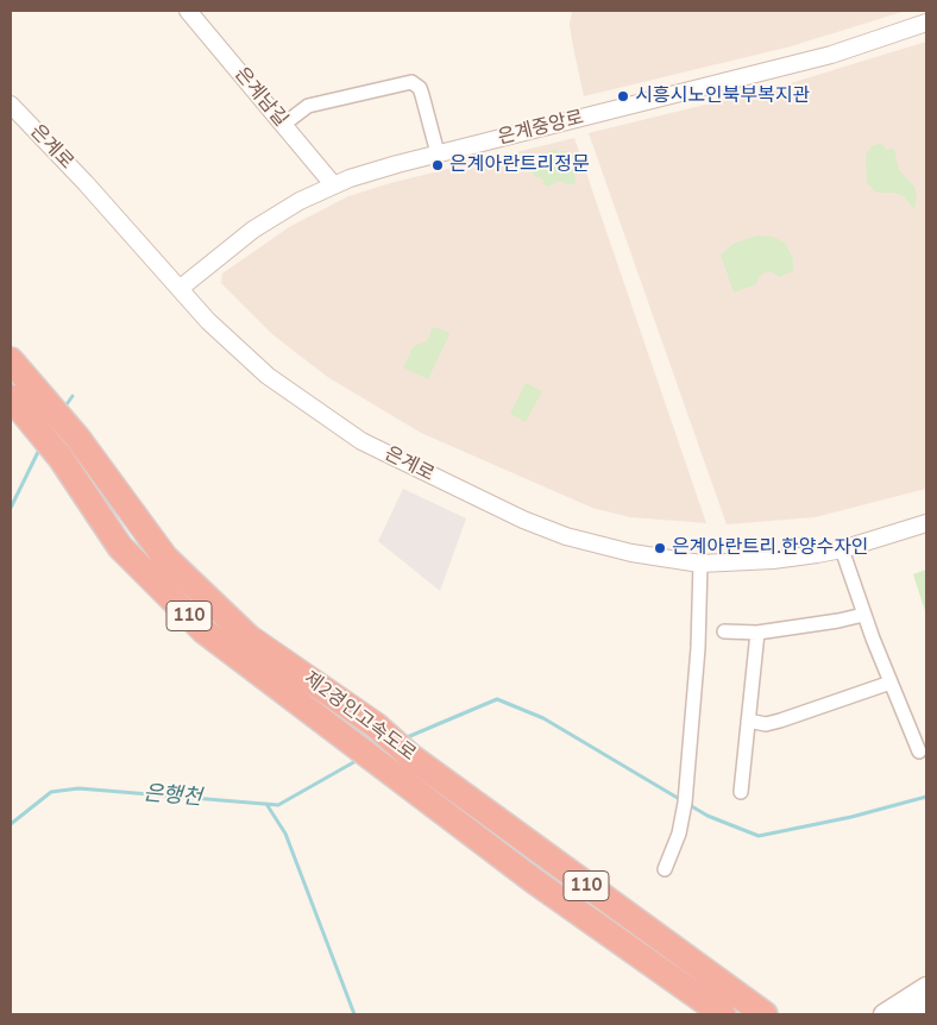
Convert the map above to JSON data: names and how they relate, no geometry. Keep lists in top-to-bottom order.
{
  "streets": {
    "highway": ["110", "제2경인고속도로"],
    "street": ["은계남길", "은계중앙로", "은계로"]
  },
  "crossings": [
    ["은계남길", "은계중앙로"],
    ["은계중앙로", "은계로"]
  ],
  "water": ["은행천"],
  "places": ["시흥시노인북부복지관", "은계아란트리정문", "은계아란트리.한양수자인"]
}
